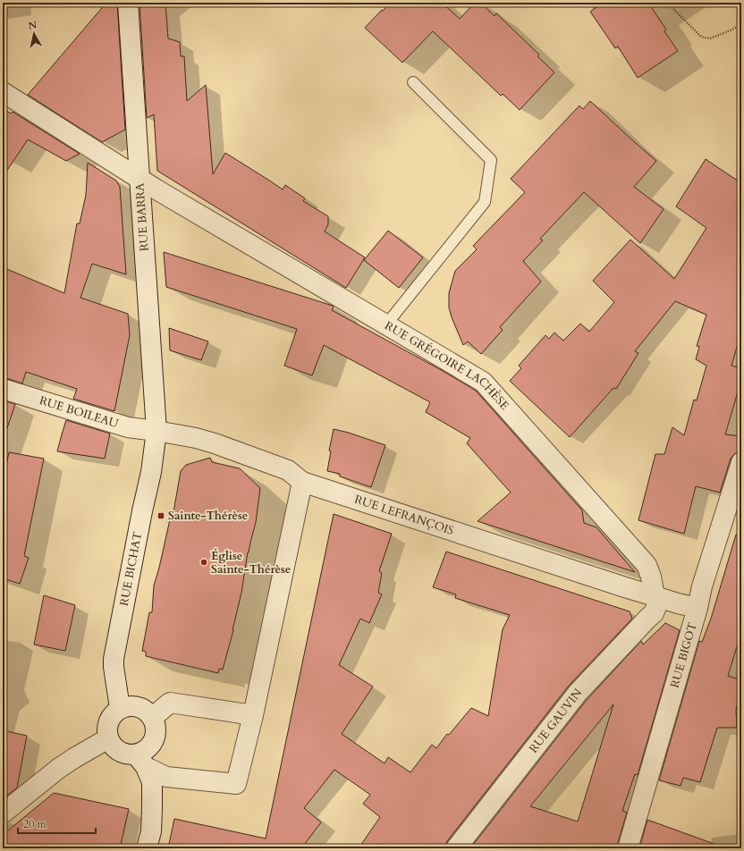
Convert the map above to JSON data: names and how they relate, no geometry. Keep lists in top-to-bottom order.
{
  "streets": {
    "street": [
      "RUE BARRA",
      "RUE GRÉGOIRE LACHÈSE",
      "RUE BOILEAU",
      "RUE LEFRANÇOIS",
      "RUE BICHAT",
      "RUE BIGOT",
      "RUE GAUVIN"
    ]
  },
  "crossings": [
    ["RUE BARRA", "RUE GRÉGOIRE LACHÈSE"],
    ["RUE BARRA", "RUE BOILEAU"],
    ["RUE BARRA", "RUE LEFRANÇOIS"],
    ["RUE BARRA", "RUE BICHAT"],
    ["RUE GRÉGOIRE LACHÈSE", "RUE LEFRANÇOIS"],
    ["RUE GRÉGOIRE LACHÈSE", "RUE GAUVIN"],
    ["RUE BOILEAU", "RUE LEFRANÇOIS"],
    ["RUE BOILEAU", "RUE BICHAT"],
    ["RUE LEFRANÇOIS", "RUE BICHAT"],
    ["RUE LEFRANÇOIS", "RUE GAUVIN"]
  ],
  "places": {
    "transit": ["Sainte-Thérèse"],
    "other": ["Église Sainte-Thérèse"]
  },
  "scale_bar": "20 m",
  "north": "top"
}
